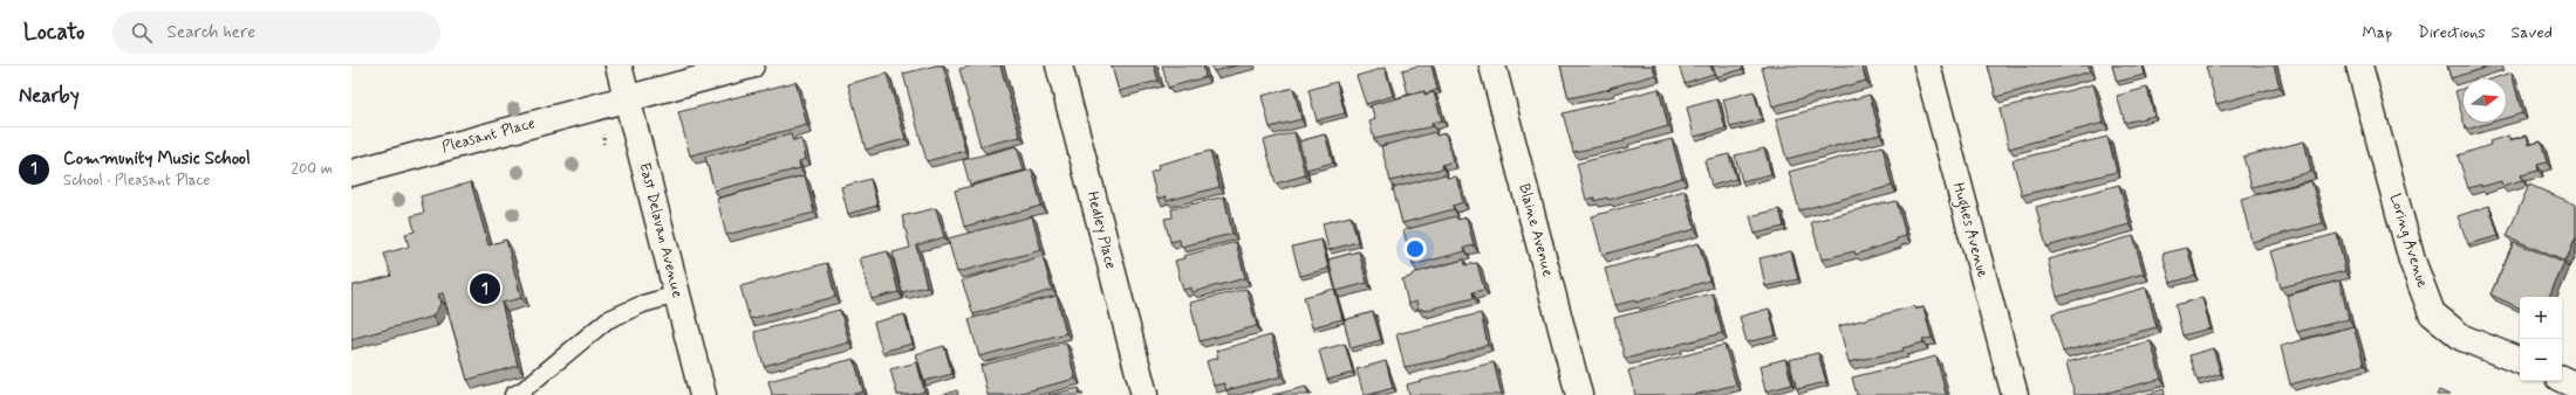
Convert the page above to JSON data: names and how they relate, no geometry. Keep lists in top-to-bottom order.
{
  "streets": {
    "street": [
      "Pleasant Place",
      "East Delavan Avenue",
      "Hedley Place",
      "Blaine Avenue",
      "Hughes Avenue",
      "Loring Avenue"
    ]
  },
  "crossings": [
    ["Pleasant Place", "East Delavan Avenue"]
  ],
  "north": "right",
  "page": {
    "header": "Locato",
    "search": "Search here",
    "nav": ["Map", "Directions", "Saved"],
    "heading": "Nearby",
    "list": [
      {
        "mark": "1",
        "name": "Community Music School",
        "note": "School · Pleasant Place",
        "value": "200 m"
      }
    ],
    "pins": "1",
    "map_buttons": ["+", "−"]
  }
}
